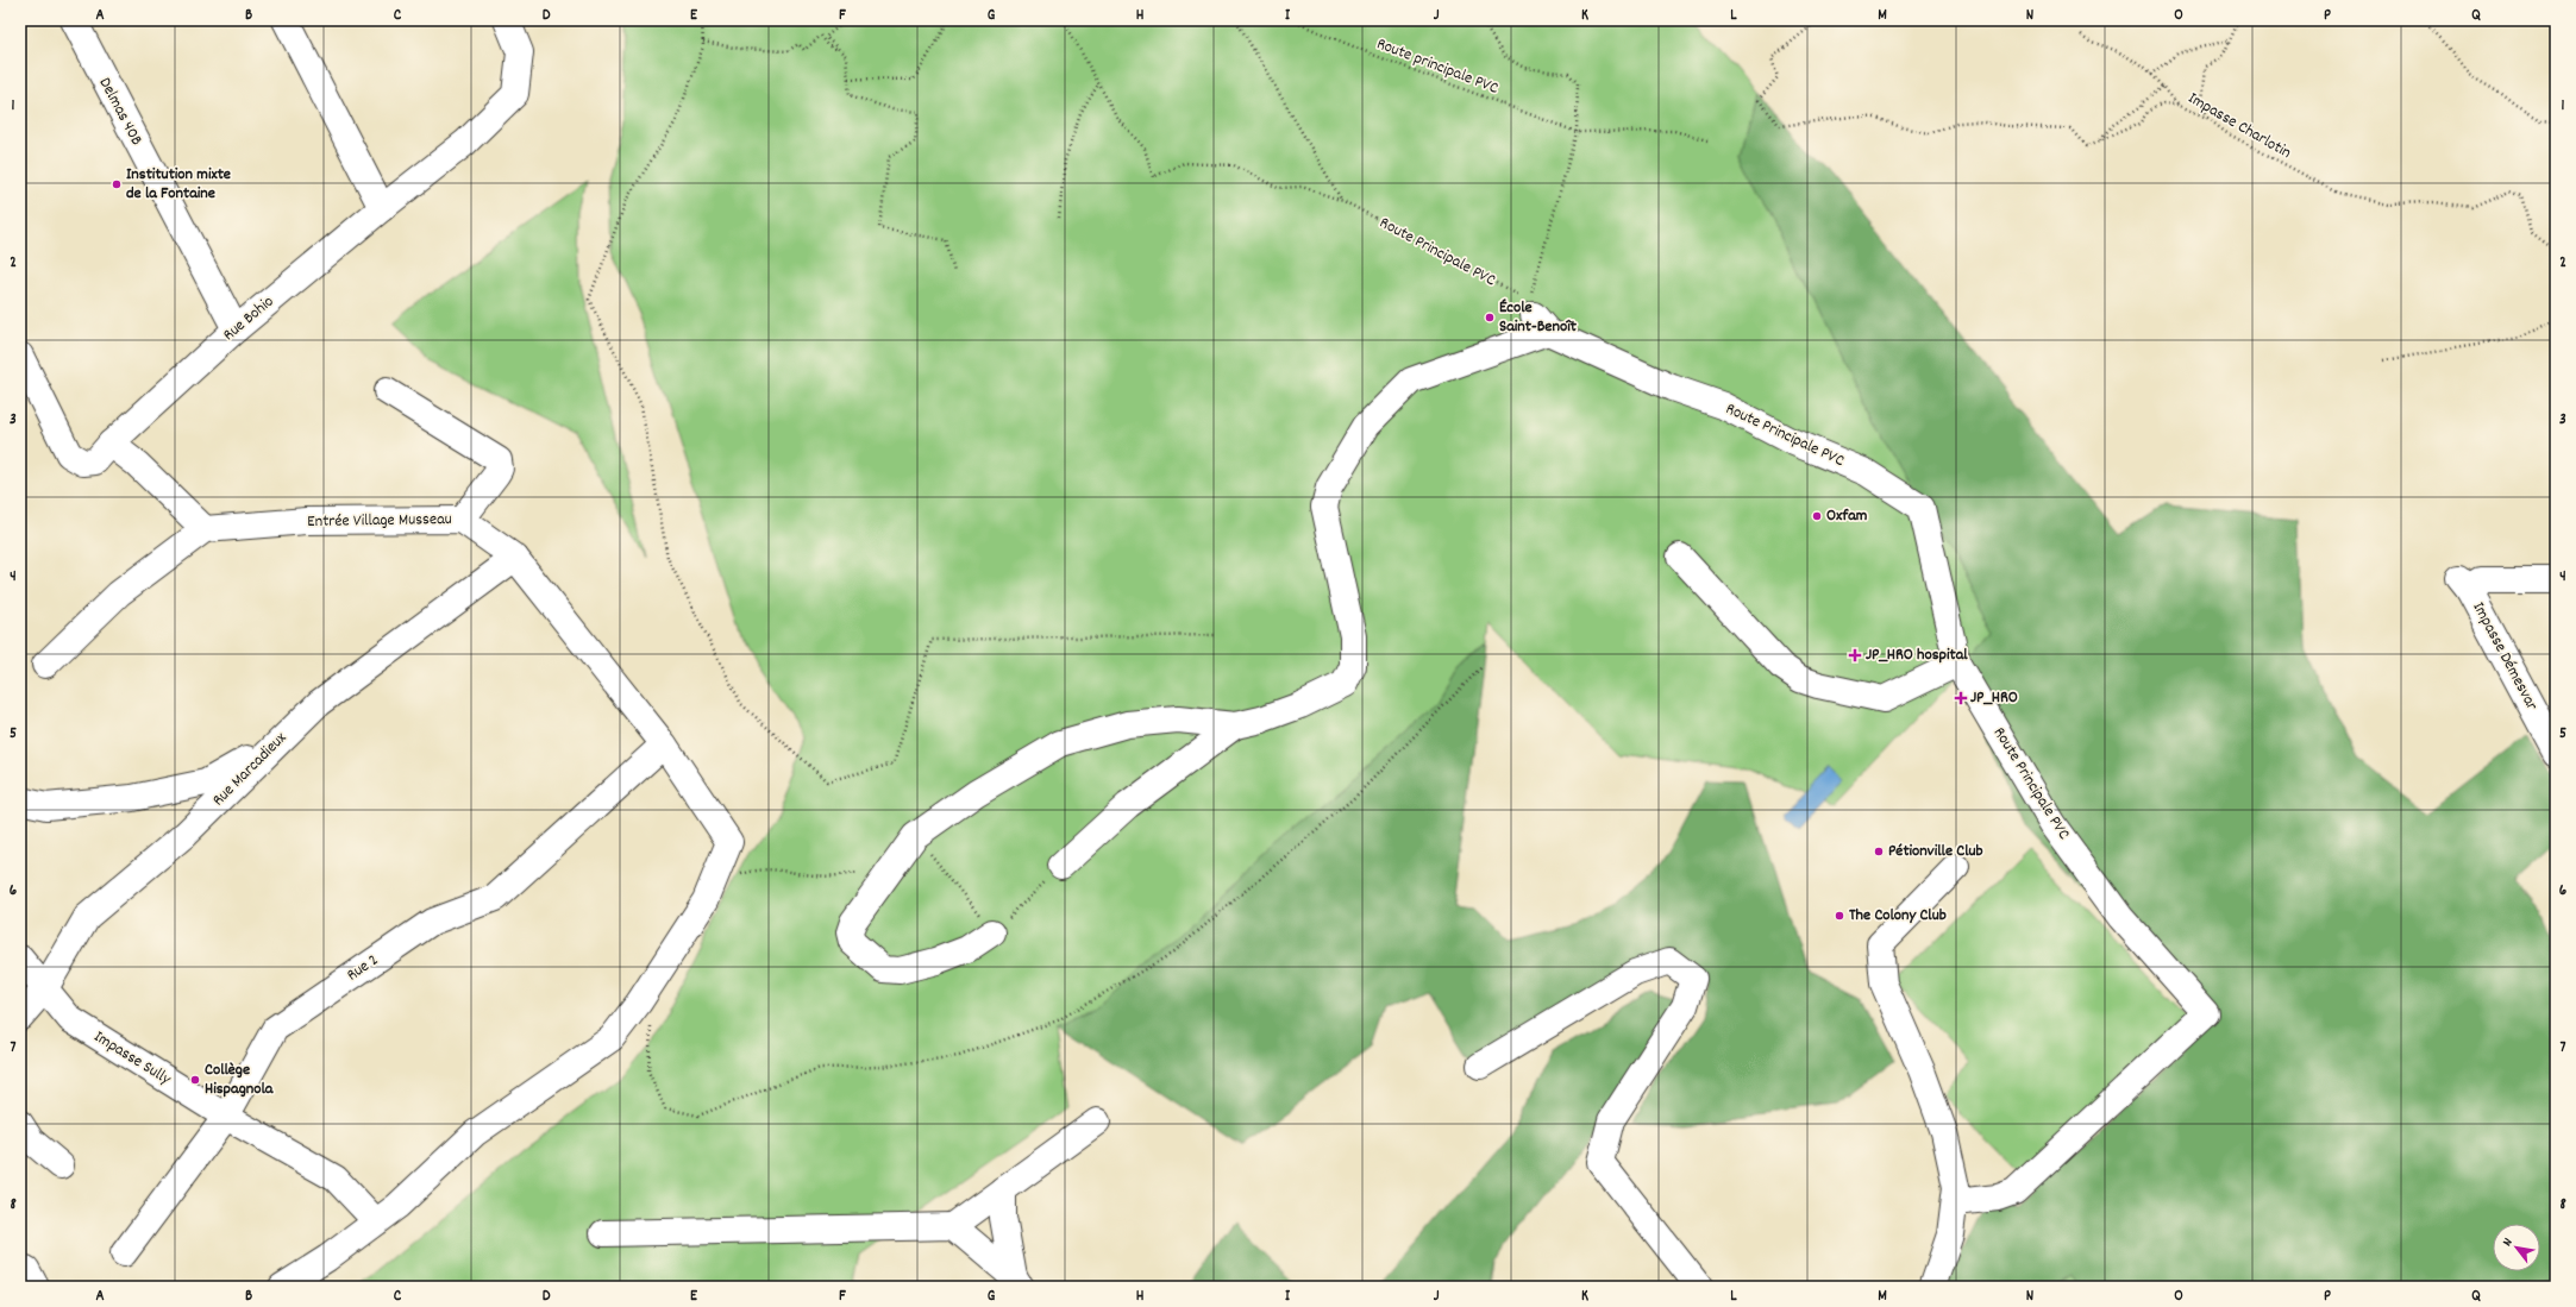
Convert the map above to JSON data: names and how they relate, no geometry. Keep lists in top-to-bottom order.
{
  "streets": {
    "street": [
      "Delmas 40B",
      "Route Principale PVC",
      "Rue Bohio",
      "Entrée Village Musseau",
      "Impasse Démesvar",
      "Rue Marcadieux",
      "Rue 2",
      "Impasse Sully"
    ],
    "path": ["Route principale PVC", "Impasse Charlotin"]
  },
  "crossings": [
    ["Route principale PVC", "Route Principale PVC"],
    ["Delmas 40B", "Rue Bohio"],
    ["Entrée Village Musseau", "Rue Marcadieux"],
    ["Entrée Village Musseau", "Rue 2"],
    ["Entrée Village Musseau", "Impasse Sully"],
    ["Rue Marcadieux", "Impasse Sully"],
    ["Rue 2", "Impasse Sully"]
  ],
  "places": {
    "other": [
      "Institution mixte de la Fontaine",
      "École Saint-Benoît",
      "Oxfam",
      "Pétionville Club",
      "The Colony Club",
      "Collège Hispagnola"
    ],
    "health": ["JP_HRO hospital", "JP_HRO"]
  },
  "north": "top left",
  "grid": {
    "columns": [
      "A",
      "B",
      "C",
      "D",
      "E",
      "F",
      "G",
      "H",
      "I",
      "J",
      "K",
      "L",
      "M",
      "N",
      "O",
      "P",
      "Q"
    ],
    "rows": [
      "1",
      "2",
      "3",
      "4",
      "5",
      "6",
      "7",
      "8"
    ]
  }
}
